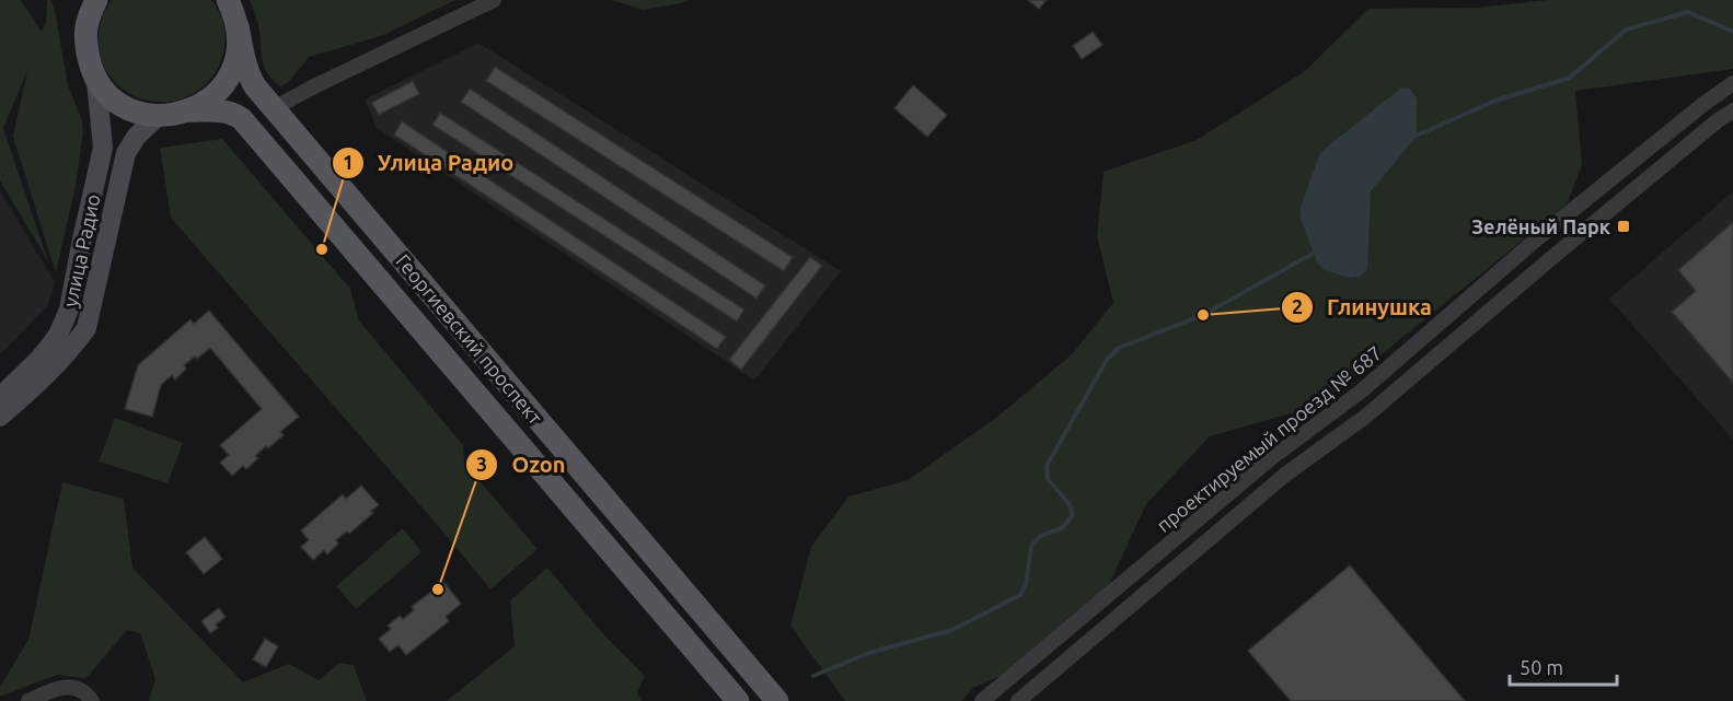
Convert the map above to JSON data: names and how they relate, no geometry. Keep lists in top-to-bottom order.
{
  "streets": {
    "main road": ["улица Радио", "Георгиевский проспект"],
    "street": ["проектируемый проезд № 687"]
  },
  "crossings": [
    ["улица Радио", "Георгиевский проспект"]
  ],
  "places": {
    "transit": ["Зелёный Парк"],
    "other": ["Улица Радио", "Глинушка", "Ozon"]
  },
  "scale_bar": "50 m"
}
